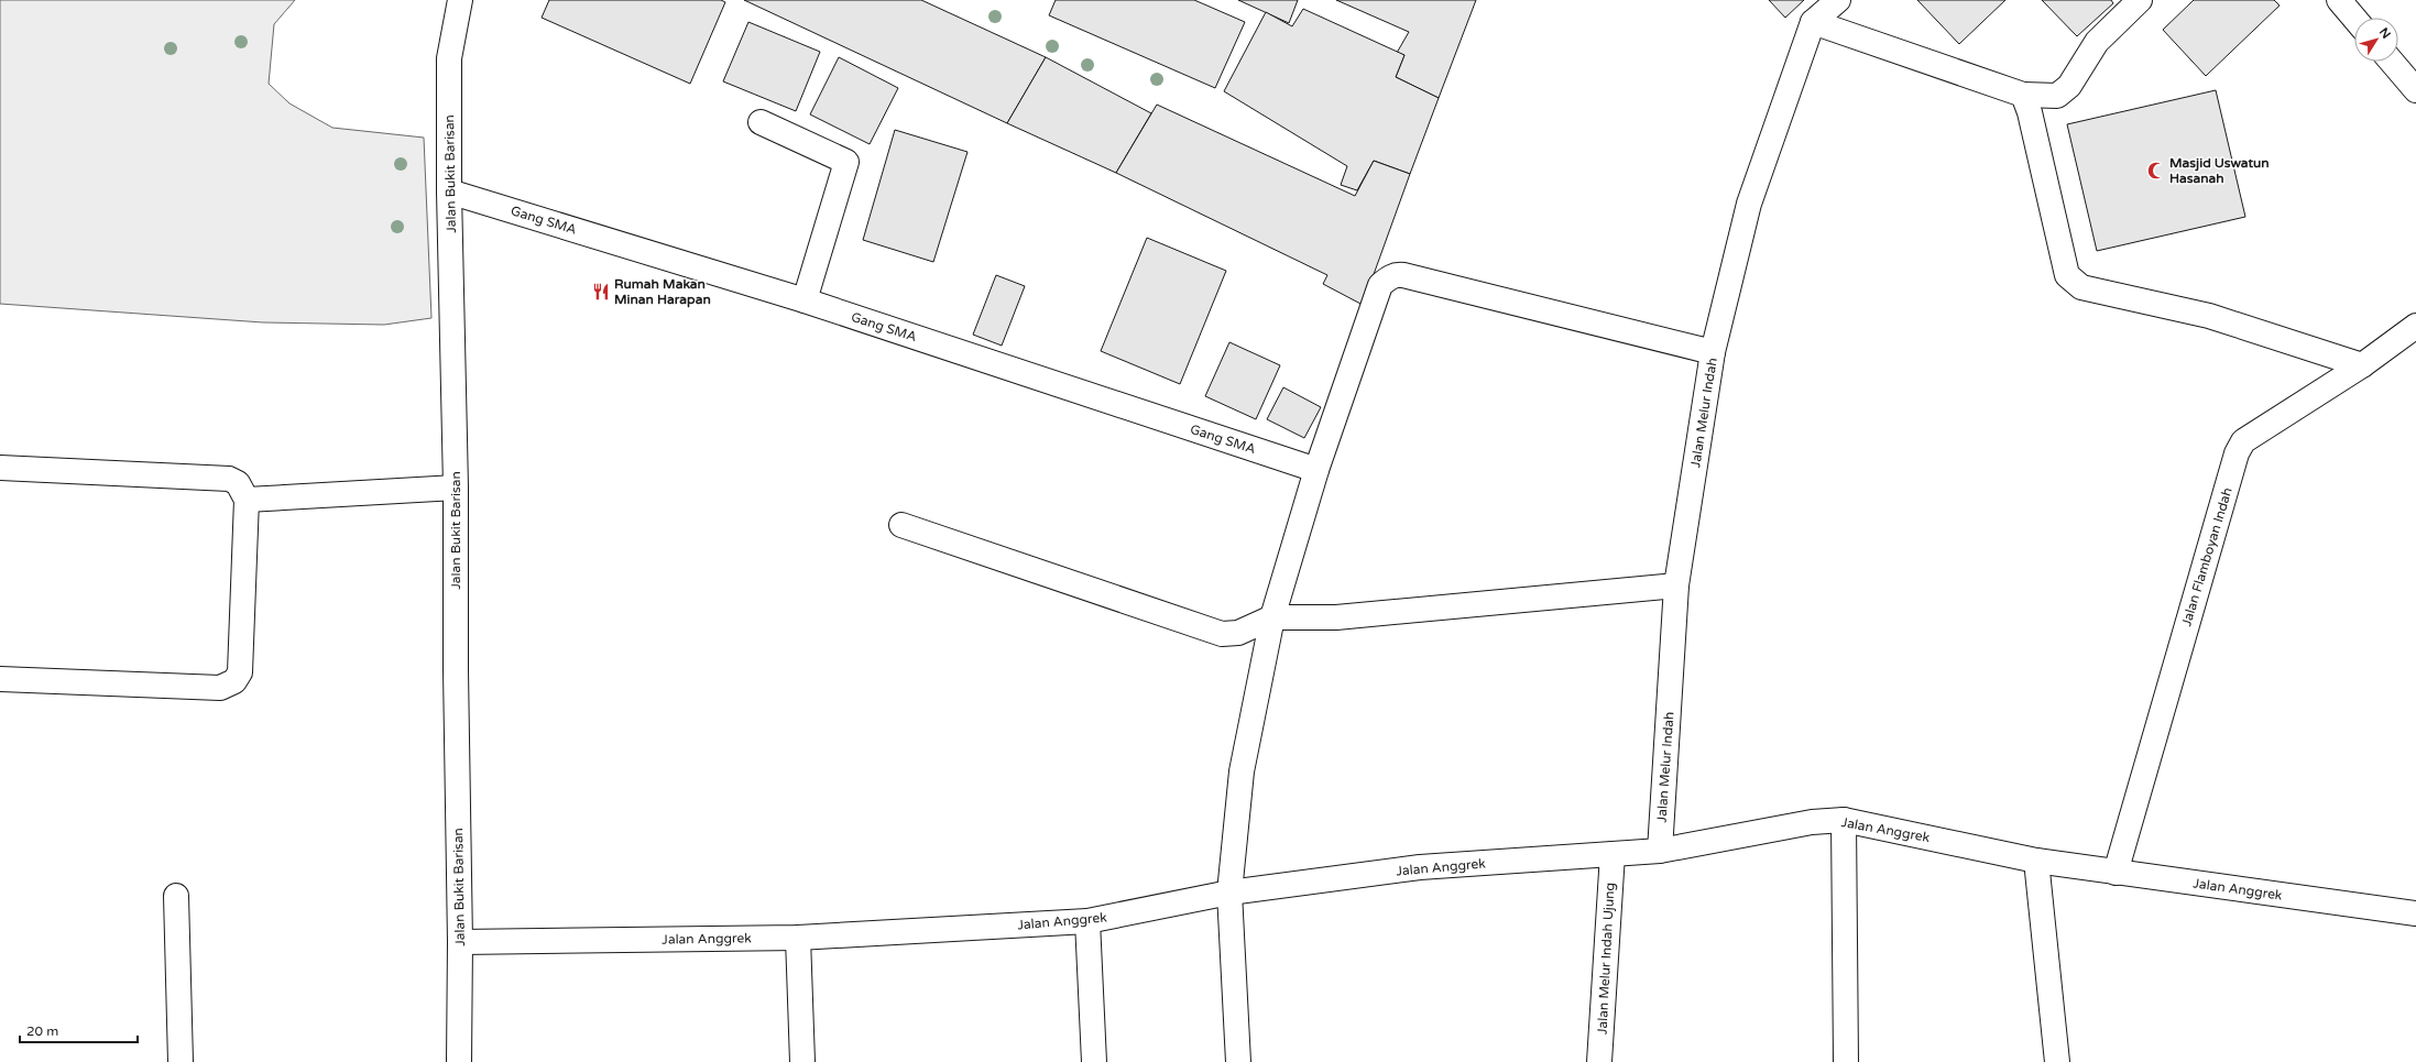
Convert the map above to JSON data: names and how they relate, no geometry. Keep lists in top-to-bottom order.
{
  "streets": {
    "street": [
      "Jalan Bukit Barisan",
      "Gang SMA",
      "Jalan Melur Indah",
      "Jalan Flamboyan Indah",
      "Jalan Anggrek",
      "Jalan Melur Indah Ujung"
    ]
  },
  "crossings": [
    ["Jalan Bukit Barisan", "Gang SMA"],
    ["Jalan Bukit Barisan", "Jalan Anggrek"],
    ["Jalan Melur Indah", "Jalan Anggrek"],
    ["Jalan Flamboyan Indah", "Jalan Anggrek"],
    ["Jalan Anggrek", "Jalan Melur Indah Ujung"]
  ],
  "places": {
    "mosque": ["Masjid Uswatun Hasanah"],
    "restaurant": ["Rumah Makan Minan Harapan"]
  },
  "scale_bar": "20 m",
  "north": "top right"
}
